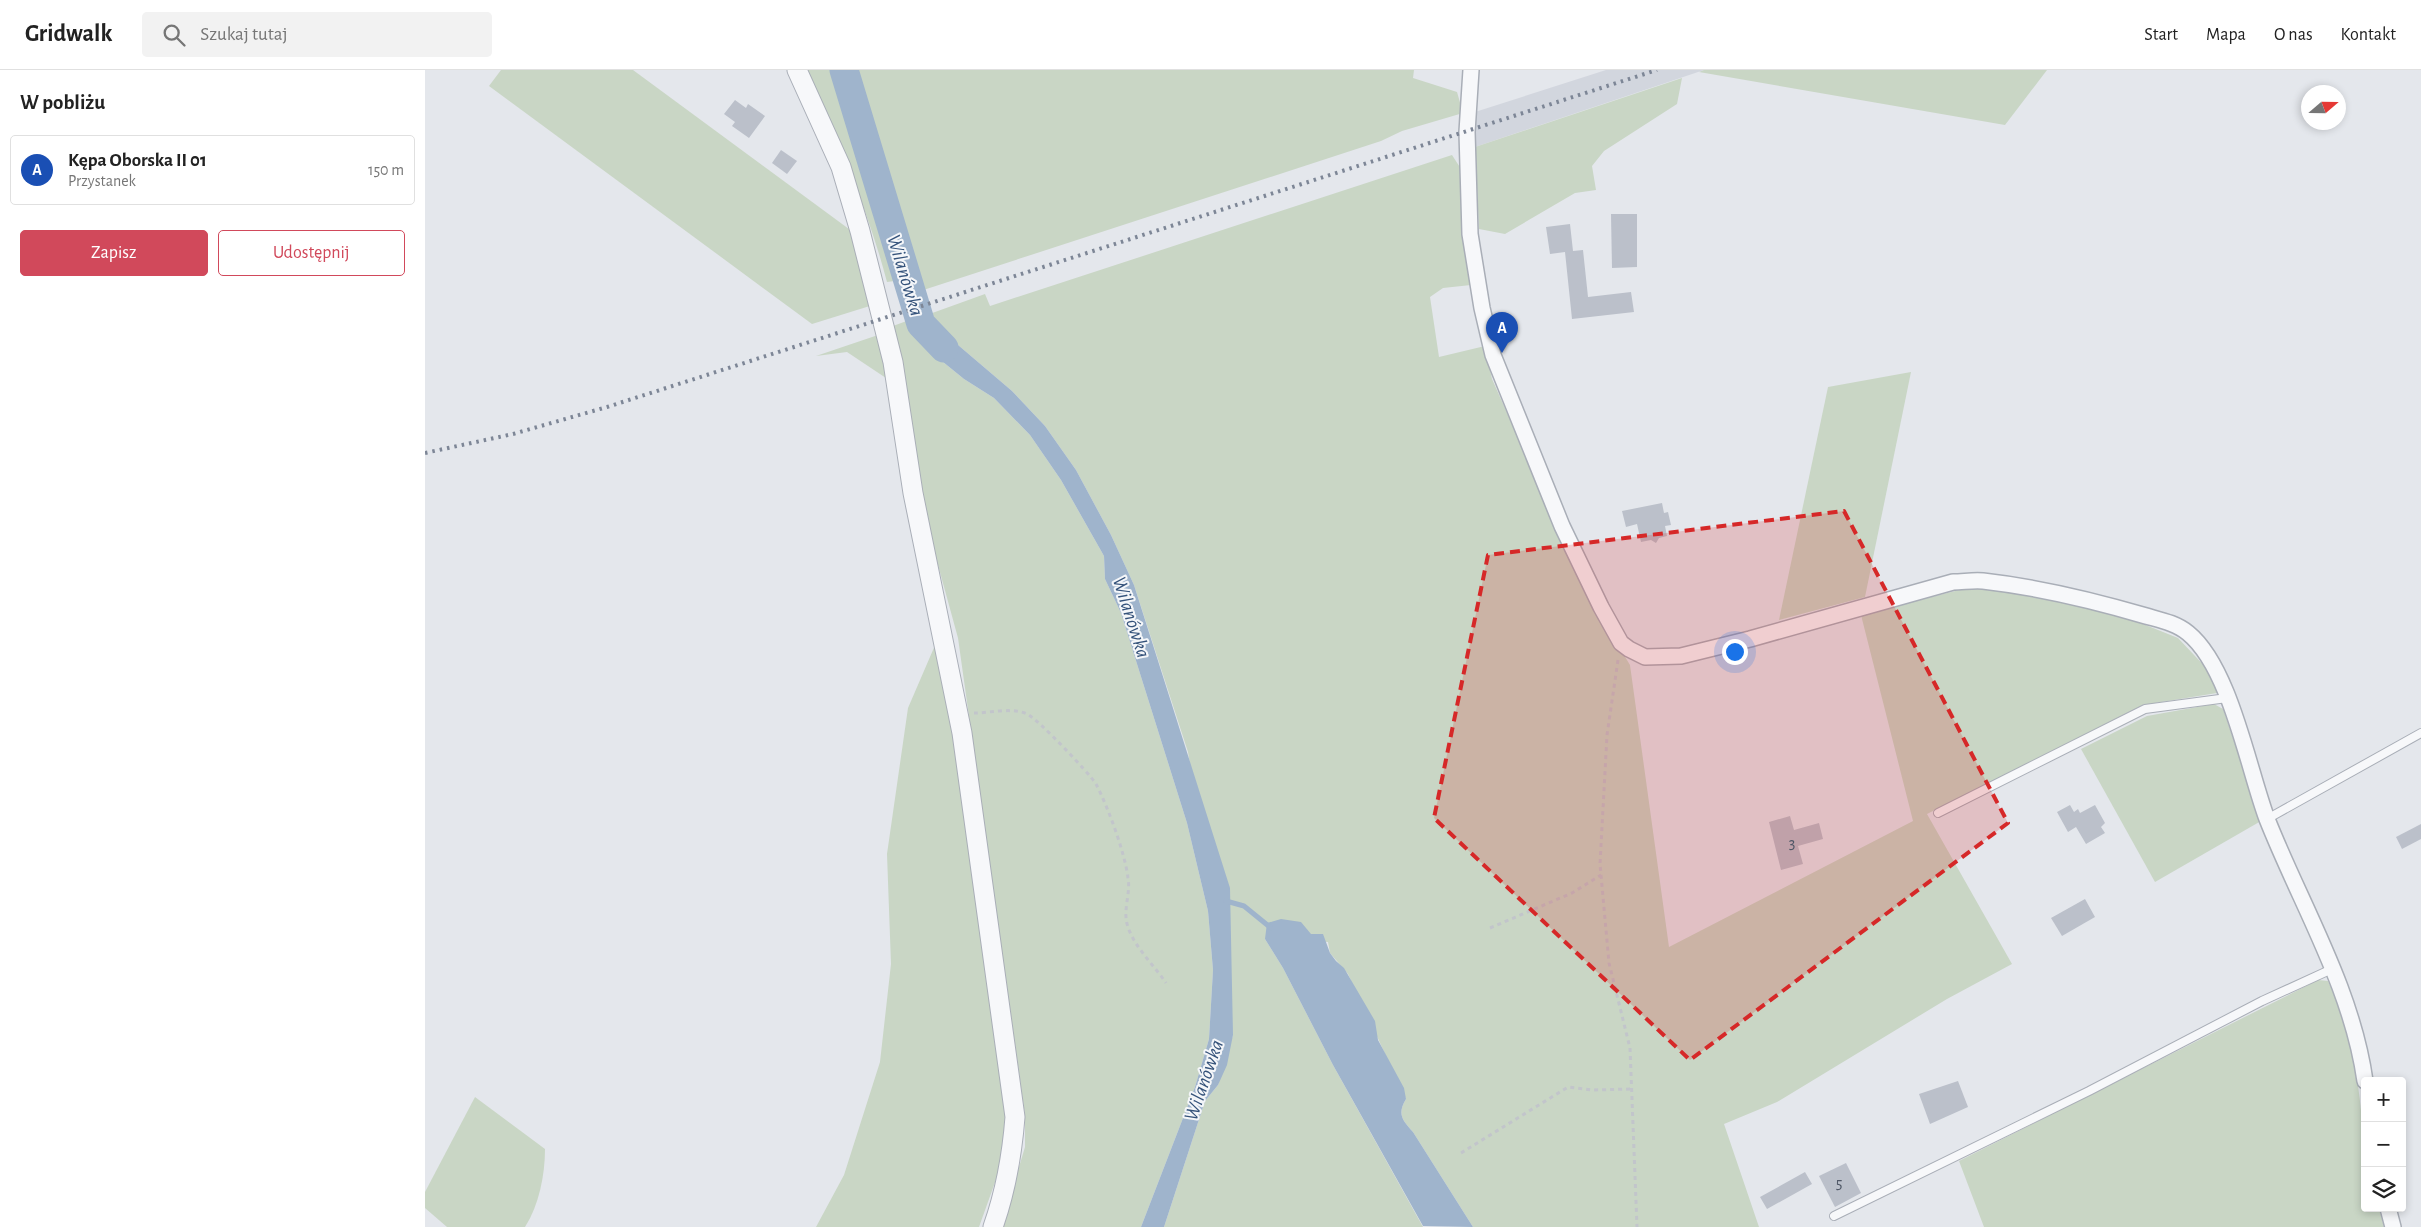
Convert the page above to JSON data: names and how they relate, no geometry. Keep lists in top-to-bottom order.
{
  "water": ["Wilanówka"],
  "house_numbers": ["3", "5"],
  "north": "right",
  "page": {
    "header": "Gridwalk",
    "search": "Szukaj tutaj",
    "nav": [
      "Start",
      "Mapa",
      "O nas",
      "Kontakt"
    ],
    "heading": "W pobliżu",
    "list": [
      {
        "mark": "A",
        "name": "Kępa Oborska II 01",
        "note": "Przystanek",
        "value": "150 m"
      }
    ],
    "buttons": ["Zapisz", "Udostępnij"],
    "pins": "A",
    "map_buttons": ["+", "−"]
  }
}
